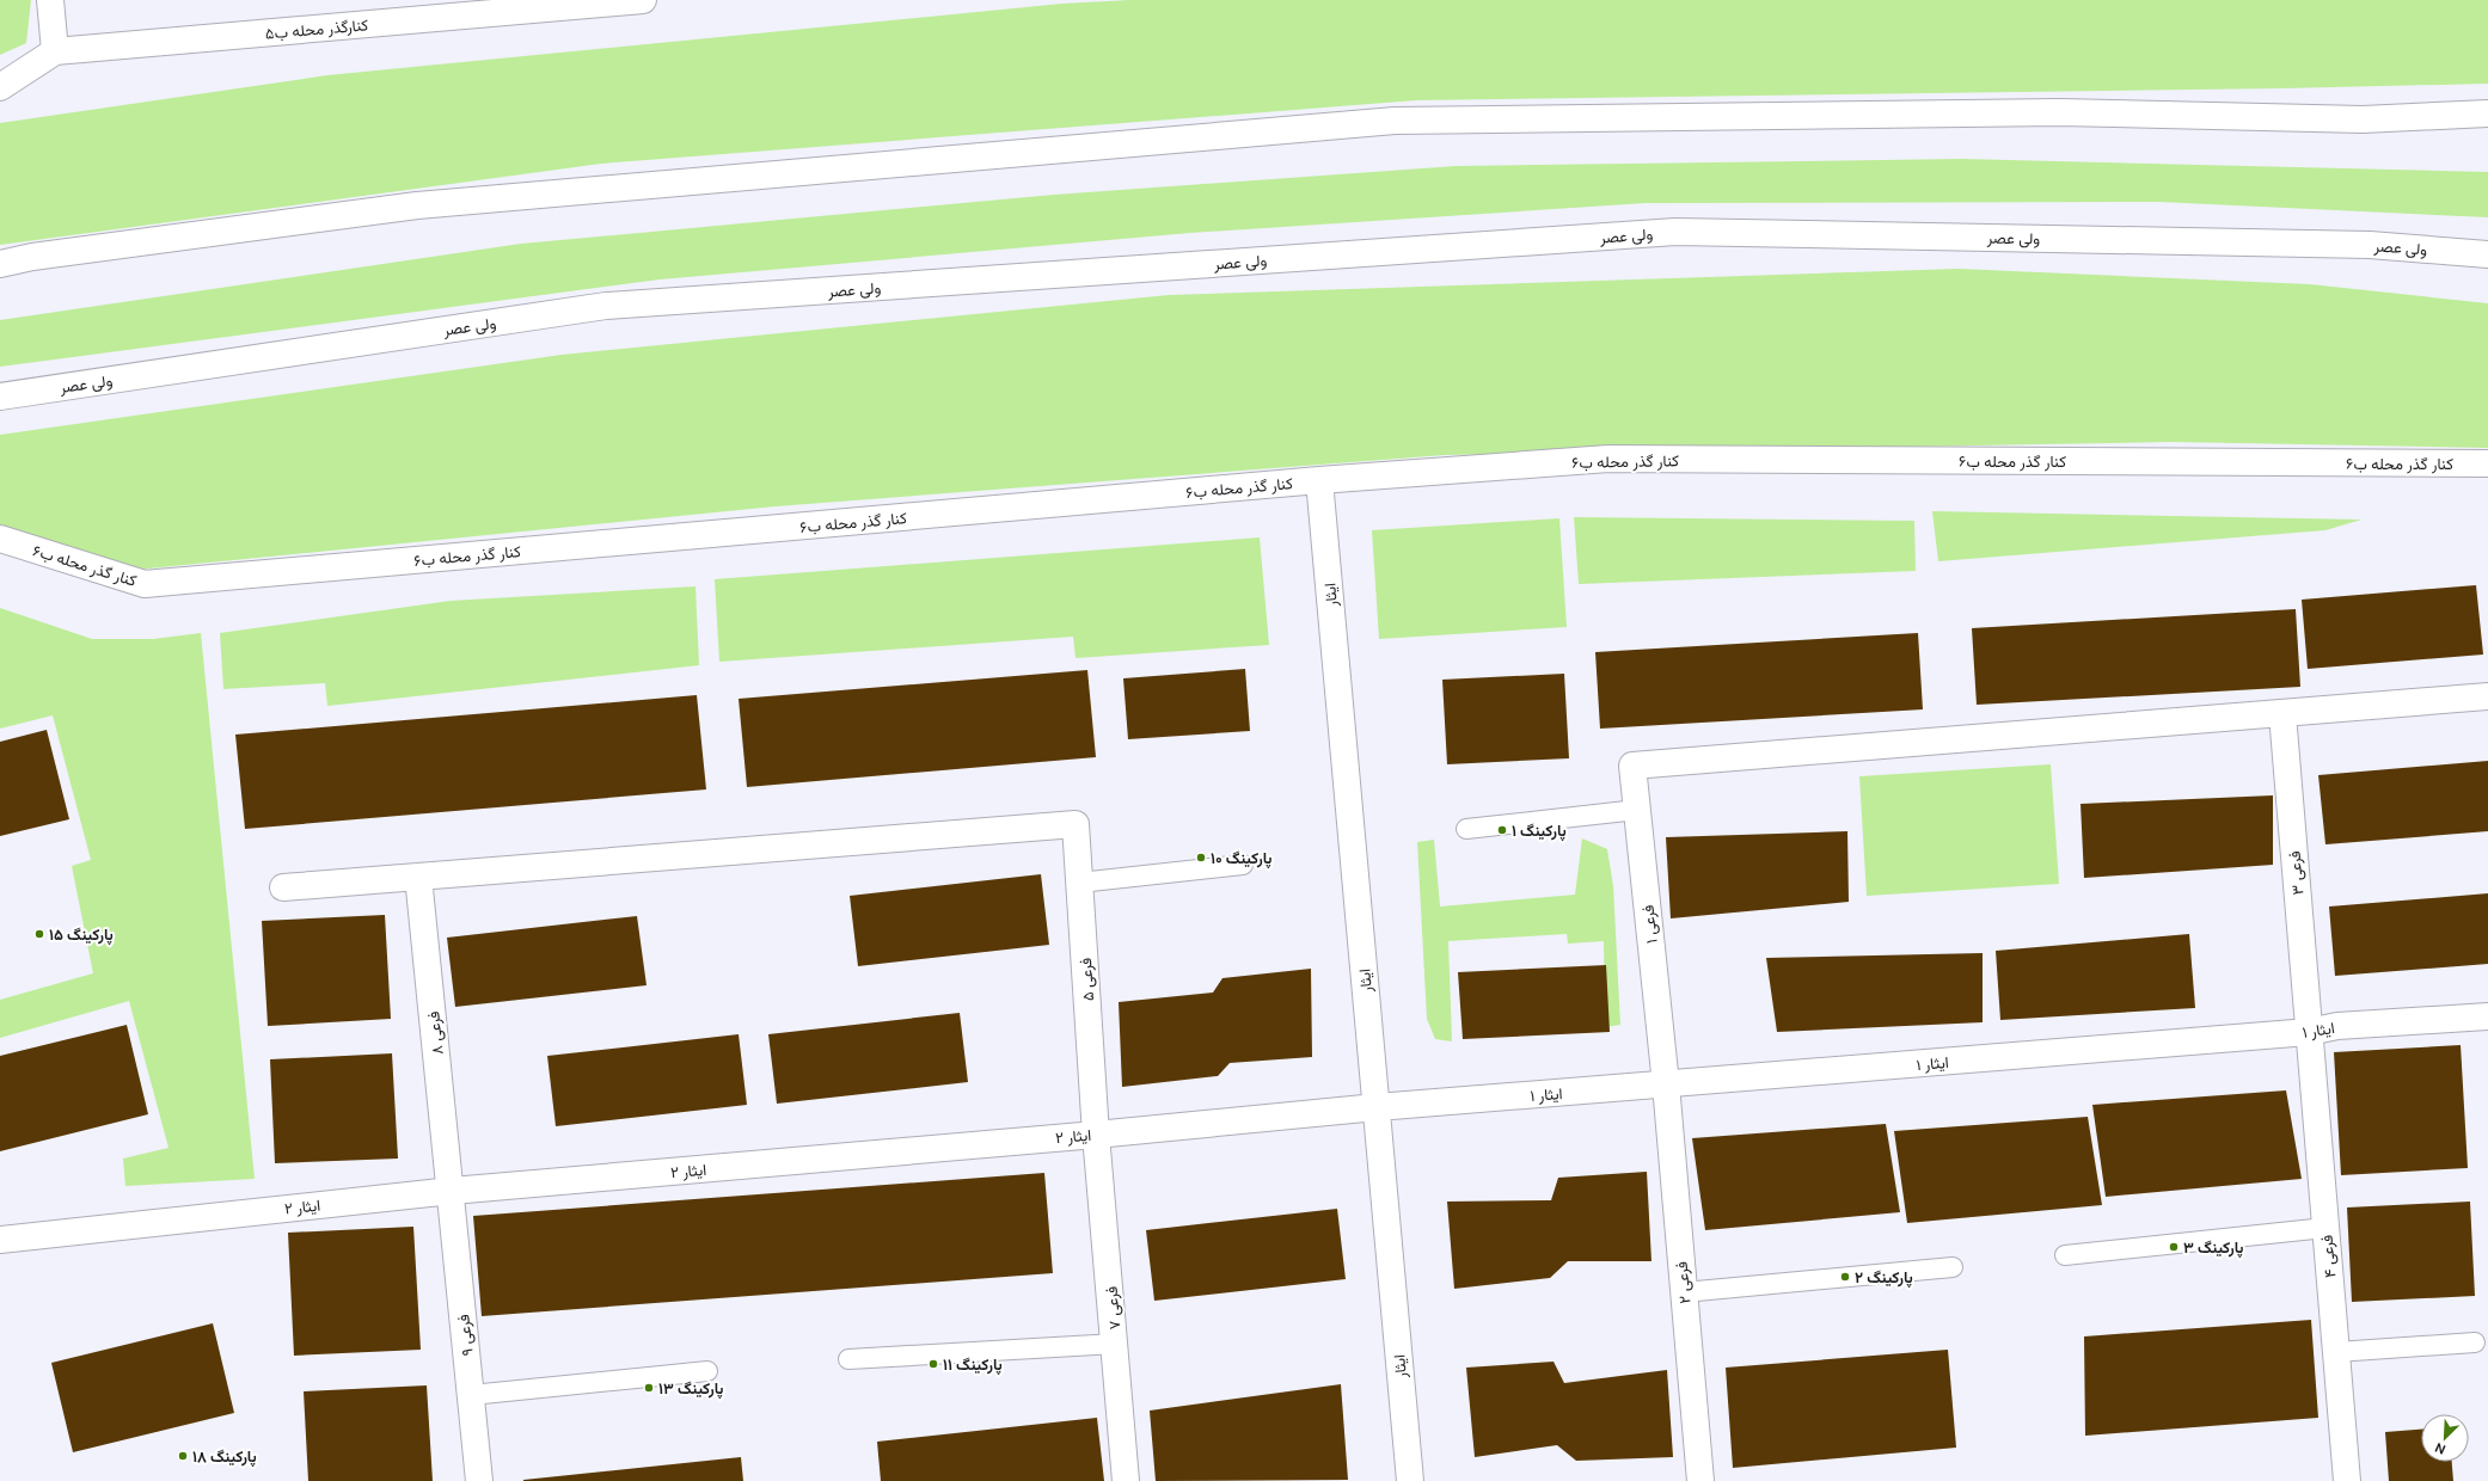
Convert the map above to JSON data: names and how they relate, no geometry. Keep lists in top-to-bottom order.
{
  "streets": {
    "street": [
      "کنارگذر محله ب۵",
      "ولی عصر",
      "کنار گذر محله ب۶",
      "ایثار",
      "فرعی ۳",
      "فرعی ۱",
      "فرعی ۵",
      "ایثار ۱",
      "فرعی ۸",
      "ایثار ۲",
      "فرعی ۴",
      "فرعی ۲",
      "فرعی ۷",
      "فرعی ۹"
    ]
  },
  "crossings": [
    ["کنار گذر محله ب۶", "ایثار"],
    ["ایثار", "ایثار ۱"],
    ["ایثار", "ایثار ۲"],
    ["فرعی ۳", "فرعی ۱"],
    ["فرعی ۳", "ایثار ۱"],
    ["فرعی ۳", "فرعی ۴"],
    ["فرعی ۱", "ایثار ۱"],
    ["فرعی ۱", "فرعی ۲"],
    ["فرعی ۵", "فرعی ۸"],
    ["فرعی ۵", "ایثار ۲"],
    ["فرعی ۵", "فرعی ۷"],
    ["ایثار ۱", "ایثار ۲"],
    ["ایثار ۱", "فرعی ۴"],
    ["ایثار ۱", "فرعی ۲"],
    ["فرعی ۸", "ایثار ۲"],
    ["فرعی ۸", "فرعی ۹"],
    ["ایثار ۲", "فرعی ۷"],
    ["ایثار ۲", "فرعی ۹"]
  ],
  "places": [
    "پارکینگ ۱",
    "پارکینگ ۱۰",
    "پارکینگ ۱۵",
    "پارکینگ ۳",
    "پارکینگ ۲",
    "پارکینگ ۱۱",
    "پارکینگ ۱۳",
    "پارکینگ ۱۸"
  ],
  "north": "bottom left"
}
